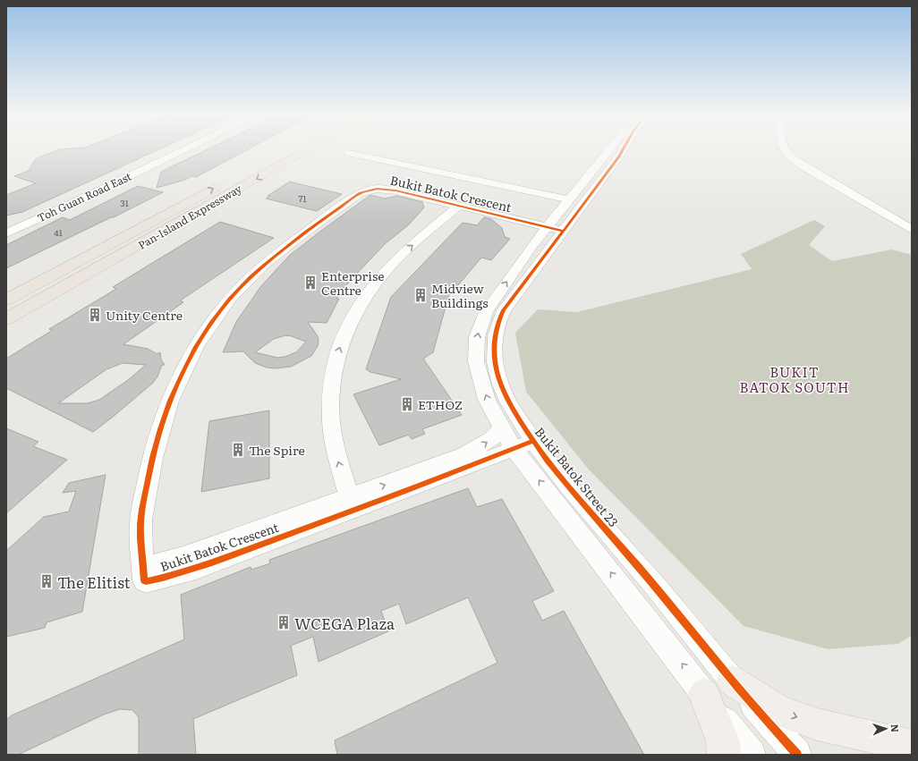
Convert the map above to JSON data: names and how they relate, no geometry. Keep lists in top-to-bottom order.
{
  "streets": {
    "highway": ["Pan-Island Expressway"],
    "street": ["Bukit Batok Crescent", "Toh Guan Road East", "Bukit Batok Street 23"]
  },
  "crossings": [
    ["Bukit Batok Crescent", "Bukit Batok Street 23"]
  ],
  "districts": ["BUKIT BATOK SOUTH"],
  "places": {
    "building": [
      "Enterprise Centre",
      "Midview Buildings",
      "Unity Centre",
      "ETHOZ",
      "The Spire",
      "The Elitist",
      "WCEGA Plaza"
    ]
  },
  "house_numbers": ["71", "31", "41"],
  "north": "right"
}
